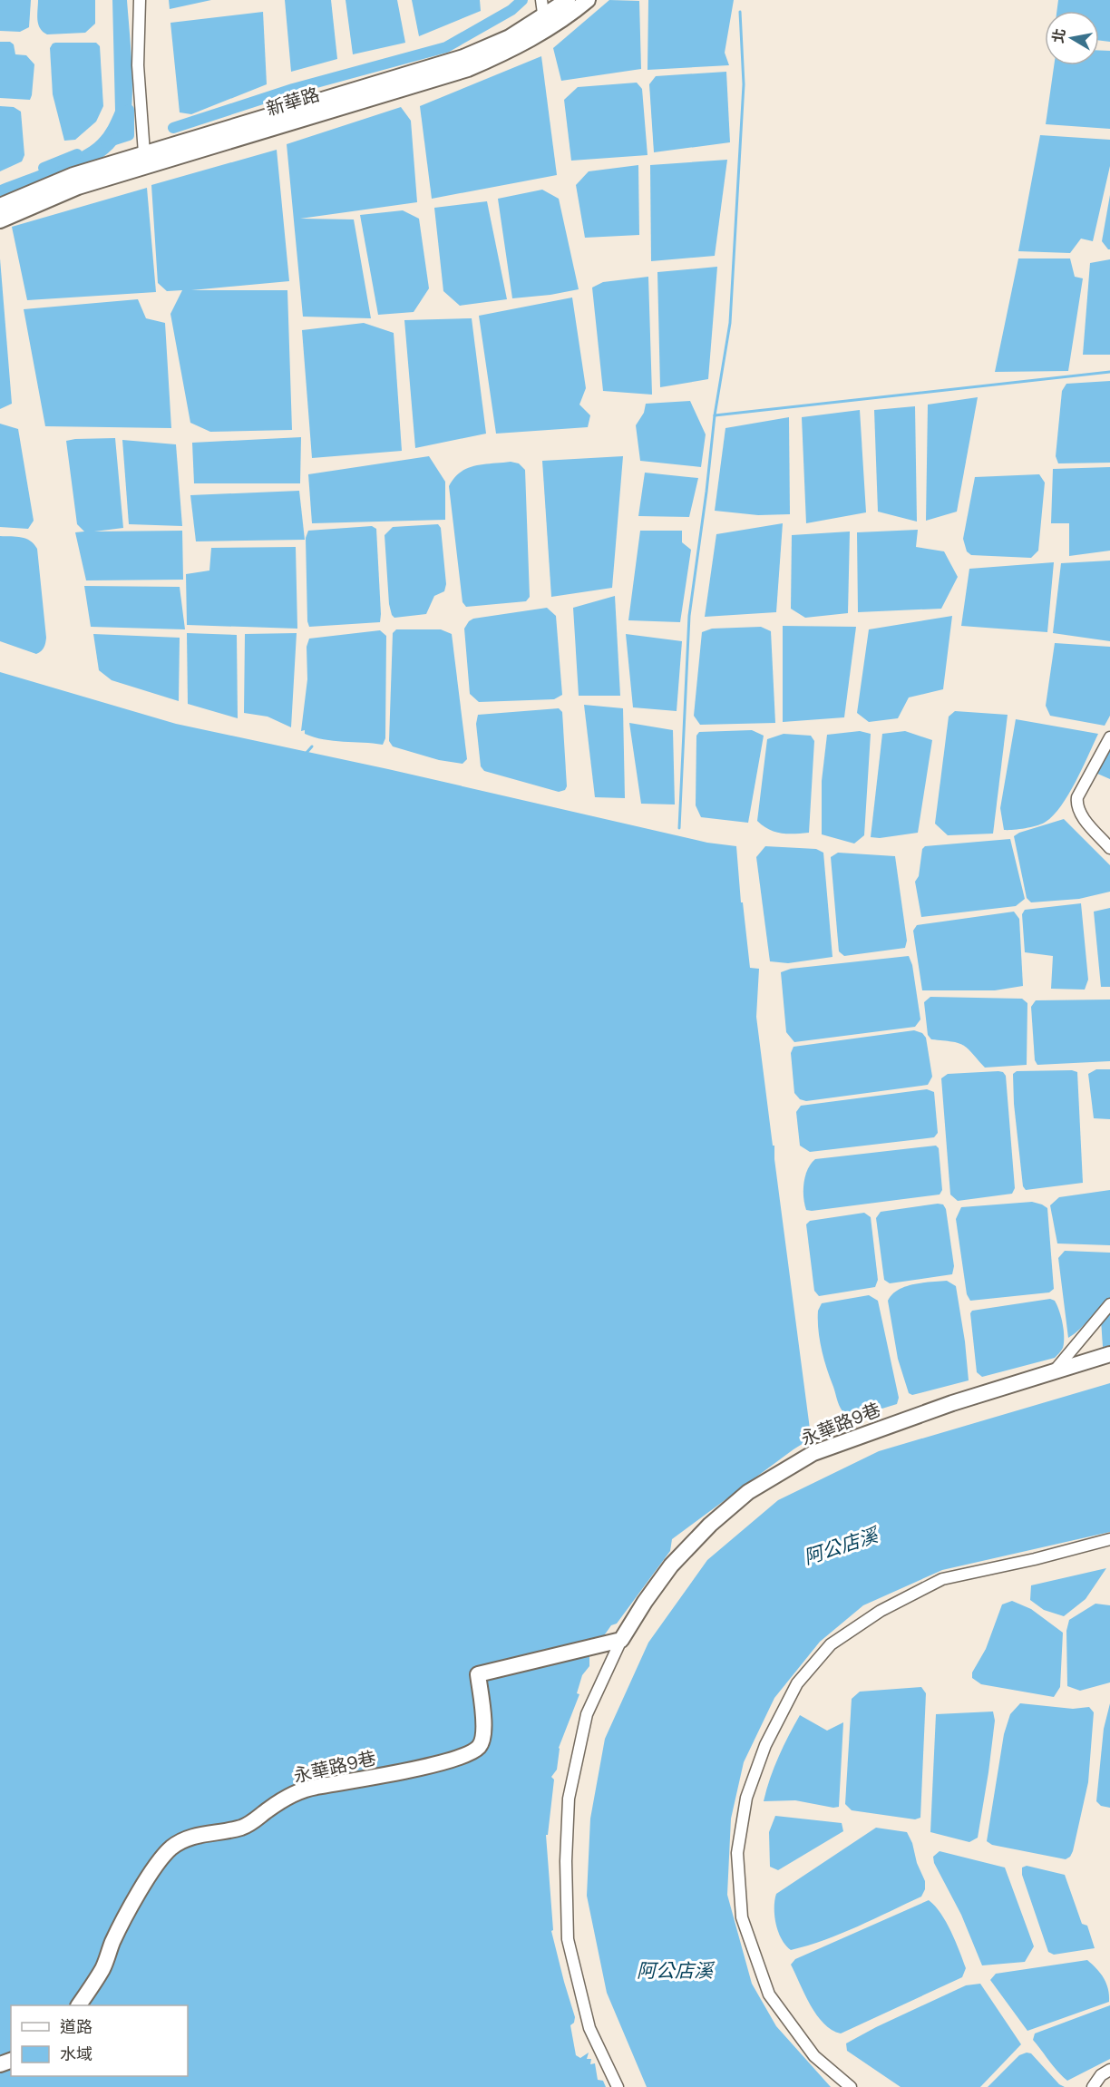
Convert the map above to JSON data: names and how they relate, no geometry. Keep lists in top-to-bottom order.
{
  "streets": {
    "street": ["新華路", "永華路9巷"]
  },
  "water": ["阿公店溪"],
  "legend": ["道路", "水域"],
  "north": "left"
}
